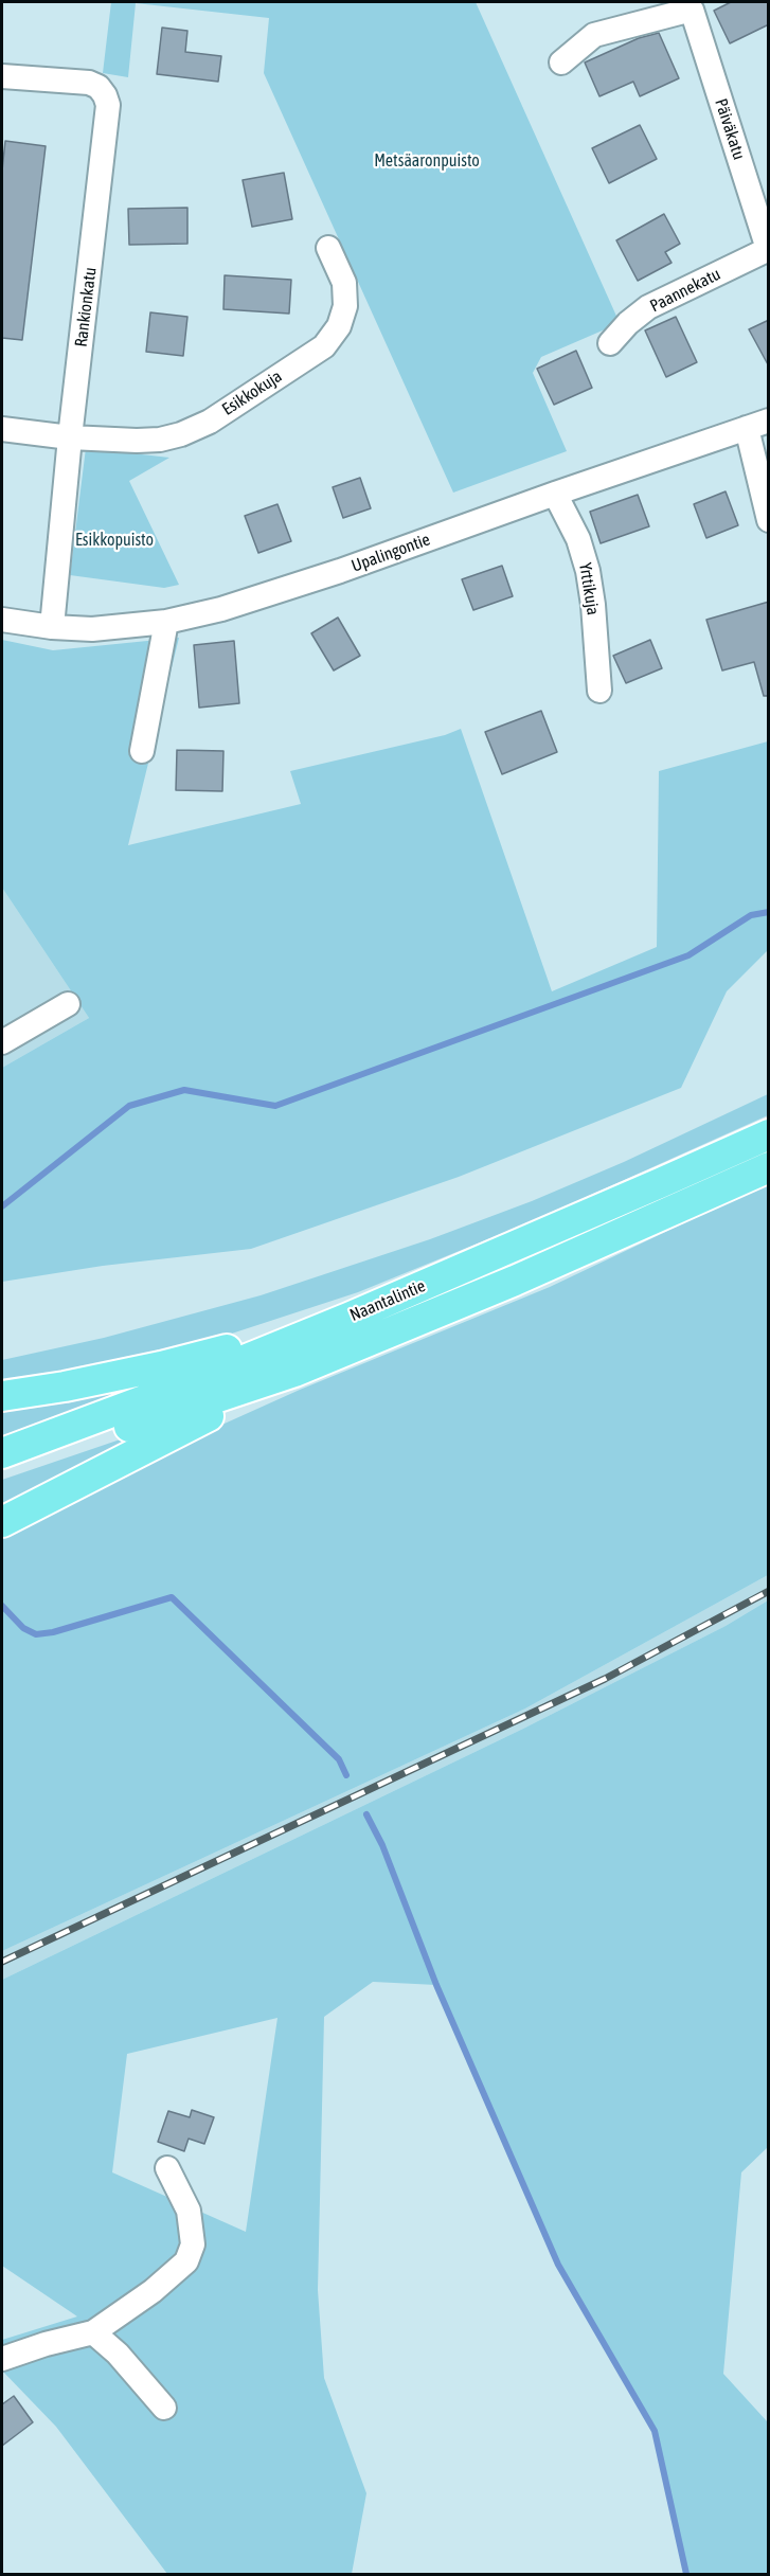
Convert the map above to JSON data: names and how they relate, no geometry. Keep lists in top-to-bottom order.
{
  "streets": {
    "main road": ["Naantalintie"],
    "street": [
      "Päiväkatu",
      "Paannekatu",
      "Rankionkatu",
      "Esikkokuja",
      "Upalingontie",
      "Yrttikuja"
    ]
  },
  "crossings": [
    ["Päiväkatu", "Paannekatu"],
    ["Rankionkatu", "Esikkokuja"],
    ["Rankionkatu", "Upalingontie"],
    ["Upalingontie", "Yrttikuja"]
  ],
  "parks": ["Metsäaronpuisto", "Esikkopuisto"]
}
